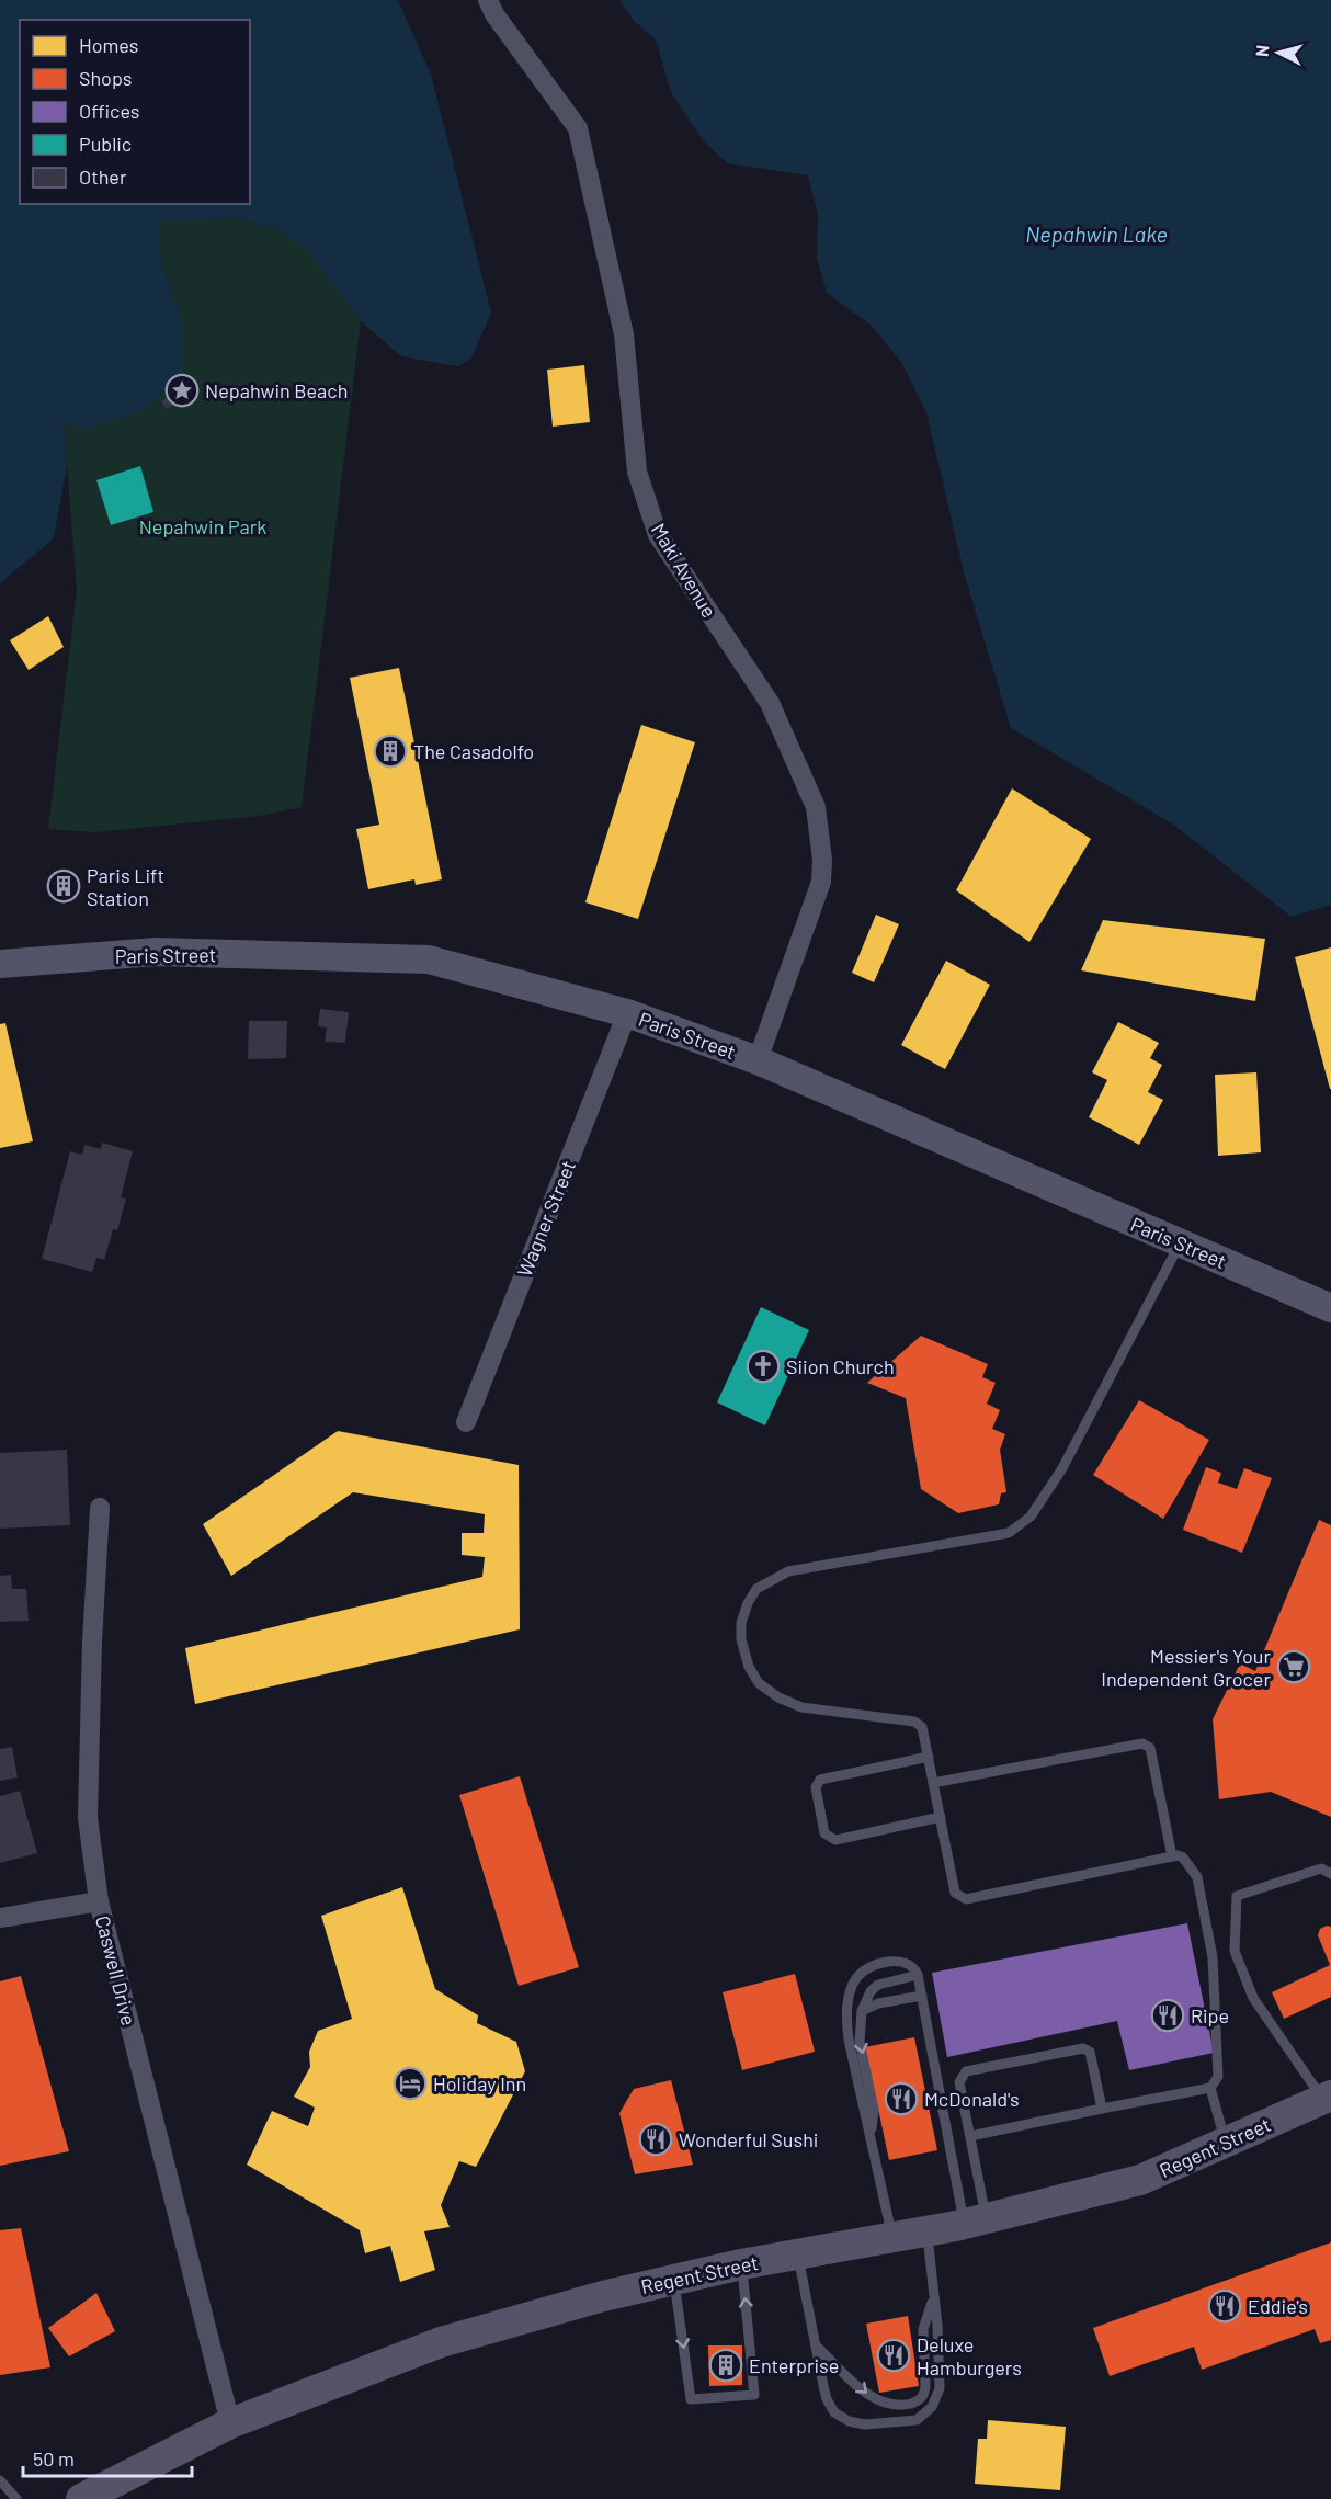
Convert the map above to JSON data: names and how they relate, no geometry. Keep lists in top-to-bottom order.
{
  "streets": {
    "main road": ["Paris Street", "Regent Street"],
    "street": ["Maki Avenue", "Wagner Street", "Caswell Drive"]
  },
  "crossings": [
    ["Maki Avenue", "Paris Street"],
    ["Paris Street", "Wagner Street"],
    ["Caswell Drive", "Regent Street"]
  ],
  "water": ["Nepahwin Lake"],
  "parks": ["Nepahwin Park"],
  "places": {
    "place": ["Nepahwin Beach"],
    "building": ["The Casadolfo", "Paris Lift Station", "Enterprise"],
    "church": ["Siion Church"],
    "supermarket": ["Messier's Your Independent Grocer"],
    "restaurant": [
      "Ripe",
      "McDonald's",
      "Wonderful Sushi",
      "Eddie's",
      "Deluxe Hamburgers"
    ],
    "hotel": ["Holiday Inn"]
  },
  "legend": [
    "Homes",
    "Shops",
    "Offices",
    "Public",
    "Other"
  ],
  "scale_bar": "50 m",
  "north": "left"
}
